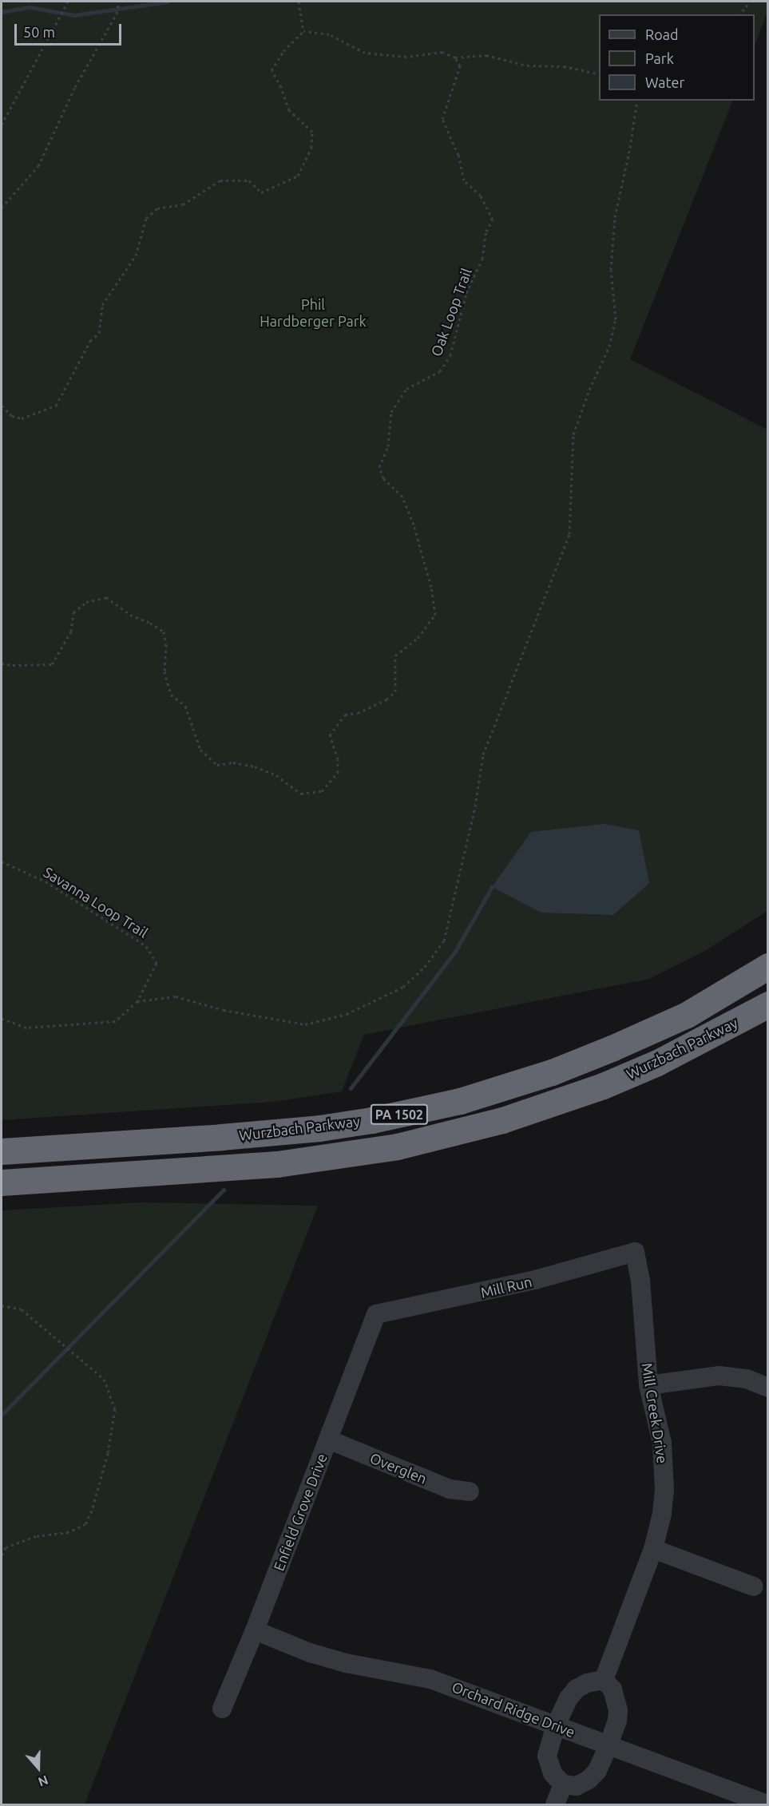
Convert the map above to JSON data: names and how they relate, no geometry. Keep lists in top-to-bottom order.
{
  "streets": {
    "highway": ["Wurzbach Parkway", "PA 1502"],
    "street": [
      "Mill Run",
      "Mill Creek Drive",
      "Overglen",
      "Enfield Grove Drive",
      "Orchard Ridge Drive"
    ],
    "path": ["Oak Loop Trail", "Savanna Loop Trail"]
  },
  "crossings": [
    ["Mill Run", "Mill Creek Drive"],
    ["Mill Run", "Enfield Grove Drive"],
    ["Overglen", "Enfield Grove Drive"],
    ["Enfield Grove Drive", "Orchard Ridge Drive"]
  ],
  "parks": ["Phil Hardberger Park"],
  "legend": ["Road", "Park", "Water"],
  "scale_bar": "50 m",
  "north": "bottom"
}
